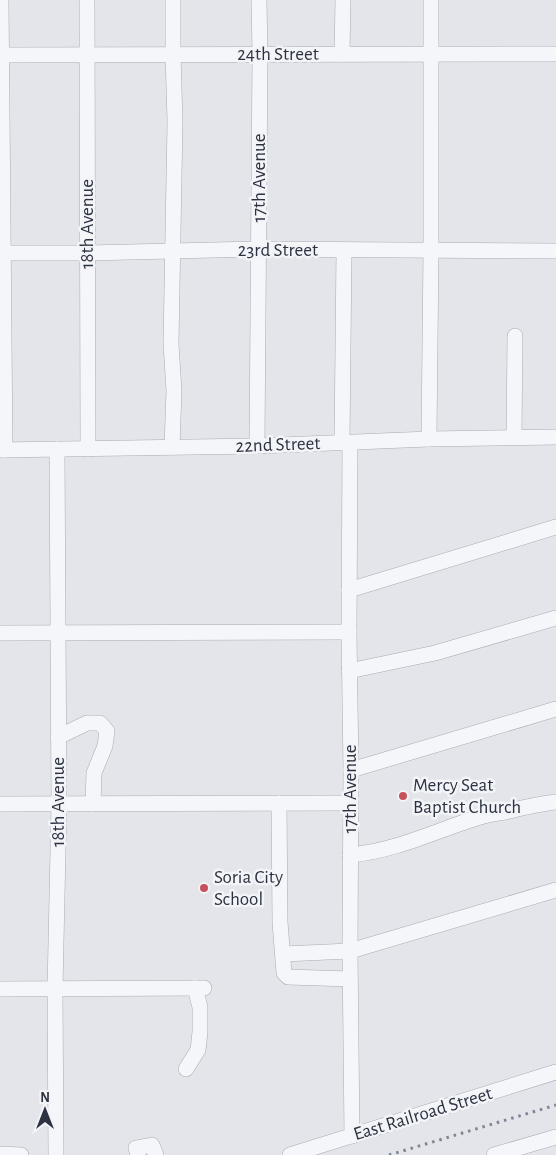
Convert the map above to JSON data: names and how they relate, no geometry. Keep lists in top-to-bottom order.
{
  "streets": {
    "street": [
      "24th Street",
      "17th Avenue",
      "18th Avenue",
      "23rd Street",
      "22nd Street",
      "East Railroad Street"
    ]
  },
  "crossings": [
    ["24th Street", "17th Avenue"],
    ["24th Street", "18th Avenue"],
    ["17th Avenue", "23rd Street"],
    ["17th Avenue", "22nd Street"],
    ["17th Avenue", "East Railroad Street"],
    ["18th Avenue", "23rd Street"],
    ["18th Avenue", "22nd Street"]
  ],
  "places": ["Mercy Seat Baptist Church", "Soria City School"],
  "north": "top"
}
